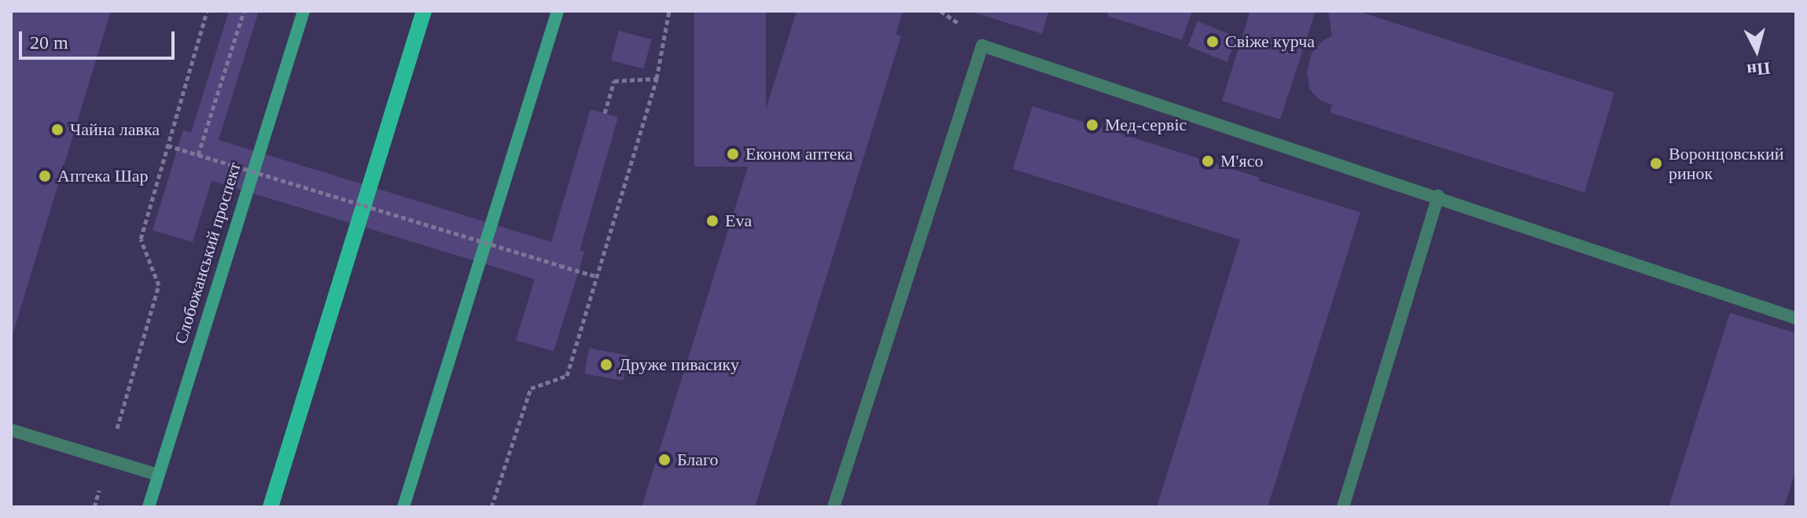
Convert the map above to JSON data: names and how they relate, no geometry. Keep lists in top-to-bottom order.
{
  "streets": {
    "main road": ["Слобожанський проспект"]
  },
  "places": [
    "Свіже курча",
    "Мед-сервіс",
    "Чайна лавка",
    "Економ аптека",
    "М'ясо",
    "Воронцовський ринок",
    "Аптека Шар",
    "Eva",
    "Друже пивасику",
    "Благо"
  ],
  "scale_bar": "20 m",
  "north": "bottom"
}
